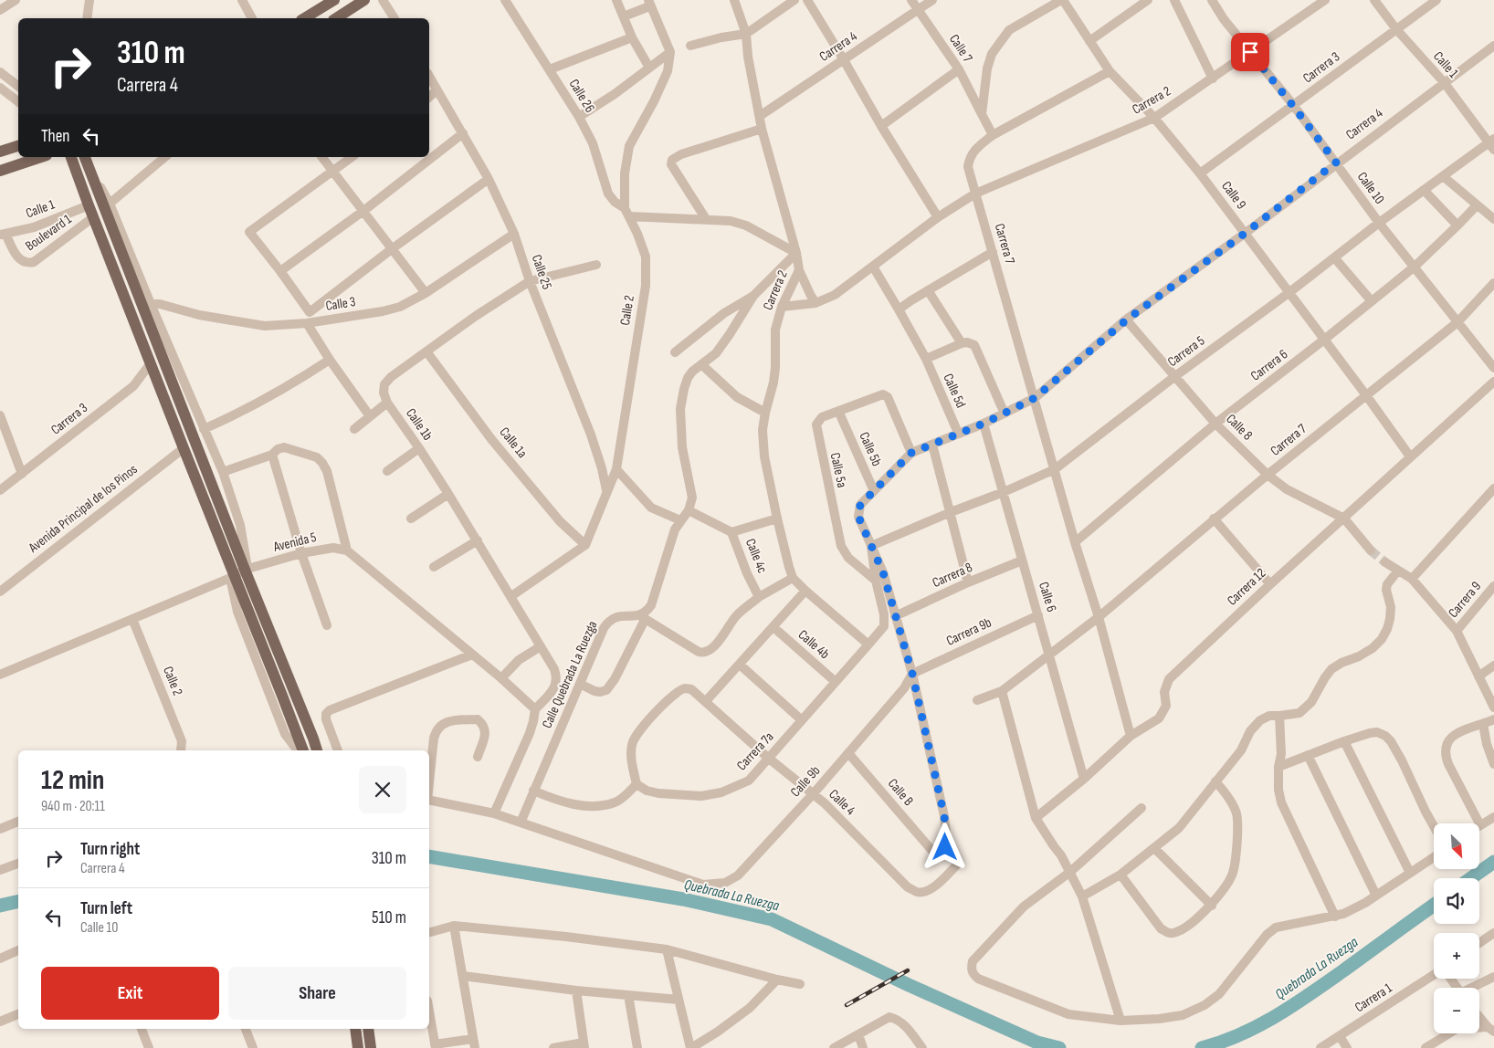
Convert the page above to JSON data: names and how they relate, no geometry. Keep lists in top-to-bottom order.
{
  "streets": {
    "street": [
      "Carrera 4",
      "Calle 7",
      "Calle 1",
      "Carrera 3",
      "Calle 26",
      "Carrera 2",
      "Calle 10",
      "Calle 9",
      "Boulevard 1",
      "Carrera 7",
      "Calle 25",
      "Calle 3",
      "Calle 2",
      "Carrera 5",
      "Carrera 6",
      "Calle 5d",
      "Calle 1b",
      "Calle 8",
      "Calle 1a",
      "Calle 5b",
      "Calle 5a",
      "Avenida Principal de los Pinos",
      "Avenida 5",
      "Calle 4c",
      "Carrera 8",
      "Carrera 12",
      "Calle 6",
      "Carrera 9",
      "Carrera 9b",
      "Calle 4b",
      "Calle Quebrada La Ruezga",
      "Carrera 7a",
      "Calle 9b",
      "Calle B",
      "Calle 4",
      "Carrera 1"
    ]
  },
  "crossings": [
    ["Carrera 4", "Calle 7"],
    ["Carrera 4", "Calle 1"],
    ["Carrera 4", "Carrera 2"],
    ["Carrera 4", "Calle 10"],
    ["Carrera 4", "Calle 9"],
    ["Carrera 4", "Carrera 7"],
    ["Carrera 4", "Calle 5d"],
    ["Carrera 4", "Calle 8"],
    ["Carrera 4", "Calle 5b"],
    ["Carrera 4", "Calle 5a"],
    ["Carrera 4", "Calle 6"],
    ["Calle 1", "Carrera 3"],
    ["Calle 1", "Boulevard 1"],
    ["Calle 1", "Carrera 5"],
    ["Carrera 3", "Calle 10"],
    ["Carrera 3", "Calle 9"],
    ["Calle 26", "Calle 2"],
    ["Carrera 2", "Calle 10"],
    ["Carrera 2", "Calle 9"],
    ["Carrera 2", "Carrera 7"],
    ["Carrera 2", "Calle 5d"],
    ["Carrera 2", "Calle 4c"],
    ["Carrera 2", "Carrera 7a"],
    ["Calle 10", "Carrera 7"],
    ["Calle 10", "Carrera 5"],
    ["Calle 10", "Carrera 6"],
    ["Calle 9", "Carrera 7"],
    ["Calle 9", "Carrera 5"],
    ["Calle 9", "Carrera 6"],
    ["Calle 9", "Carrera 12"],
    ["Carrera 7", "Carrera 5"],
    ["Carrera 7", "Carrera 6"],
    ["Carrera 7", "Calle 8"],
    ["Carrera 7", "Carrera 12"],
    ["Carrera 7", "Calle 6"],
    ["Calle 25", "Calle 3"],
    ["Calle 25", "Calle 2"],
    ["Calle 25", "Calle 1b"],
    ["Calle 2", "Calle 1a"],
    ["Calle 2", "Avenida 5"],
    ["Carrera 5", "Calle 8"],
    ["Carrera 5", "Calle 6"],
    ["Carrera 5", "Carrera 7a"],
    ["Carrera 6", "Calle 8"],
    ["Calle 1b", "Calle 1a"],
    ["Calle 8", "Carrera 12"],
    ["Calle 5b", "Calle 5a"],
    ["Calle 5a", "Carrera 7a"],
    ["Carrera 8", "Calle 6"],
    ["Carrera 12", "Calle 6"],
    ["Calle 6", "Carrera 9b"],
    ["Carrera 9b", "Calle 9b"],
    ["Carrera 9b", "Calle B"],
    ["Calle 4b", "Carrera 7a"],
    ["Calle Quebrada La Ruezga", "Calle 9b"],
    ["Carrera 7a", "Calle 4"],
    ["Calle 9b", "Calle B"],
    ["Calle 9b", "Calle 4"]
  ],
  "water": ["Quebrada La Ruezga"],
  "north": "bottom right",
  "page": {
    "turn": ["310 m", "Carrera 4"],
    "then": "Then",
    "heading": ["12 min", "940 m · 20:11"],
    "map_buttons": ["+", "−"],
    "list": [
      {
        "name": "Turn right",
        "note": "Carrera 4",
        "value": "310 m"
      },
      {
        "name": "Turn left",
        "note": "Calle 10",
        "value": "510 m"
      }
    ],
    "buttons": ["Exit", "Share"]
  }
}
